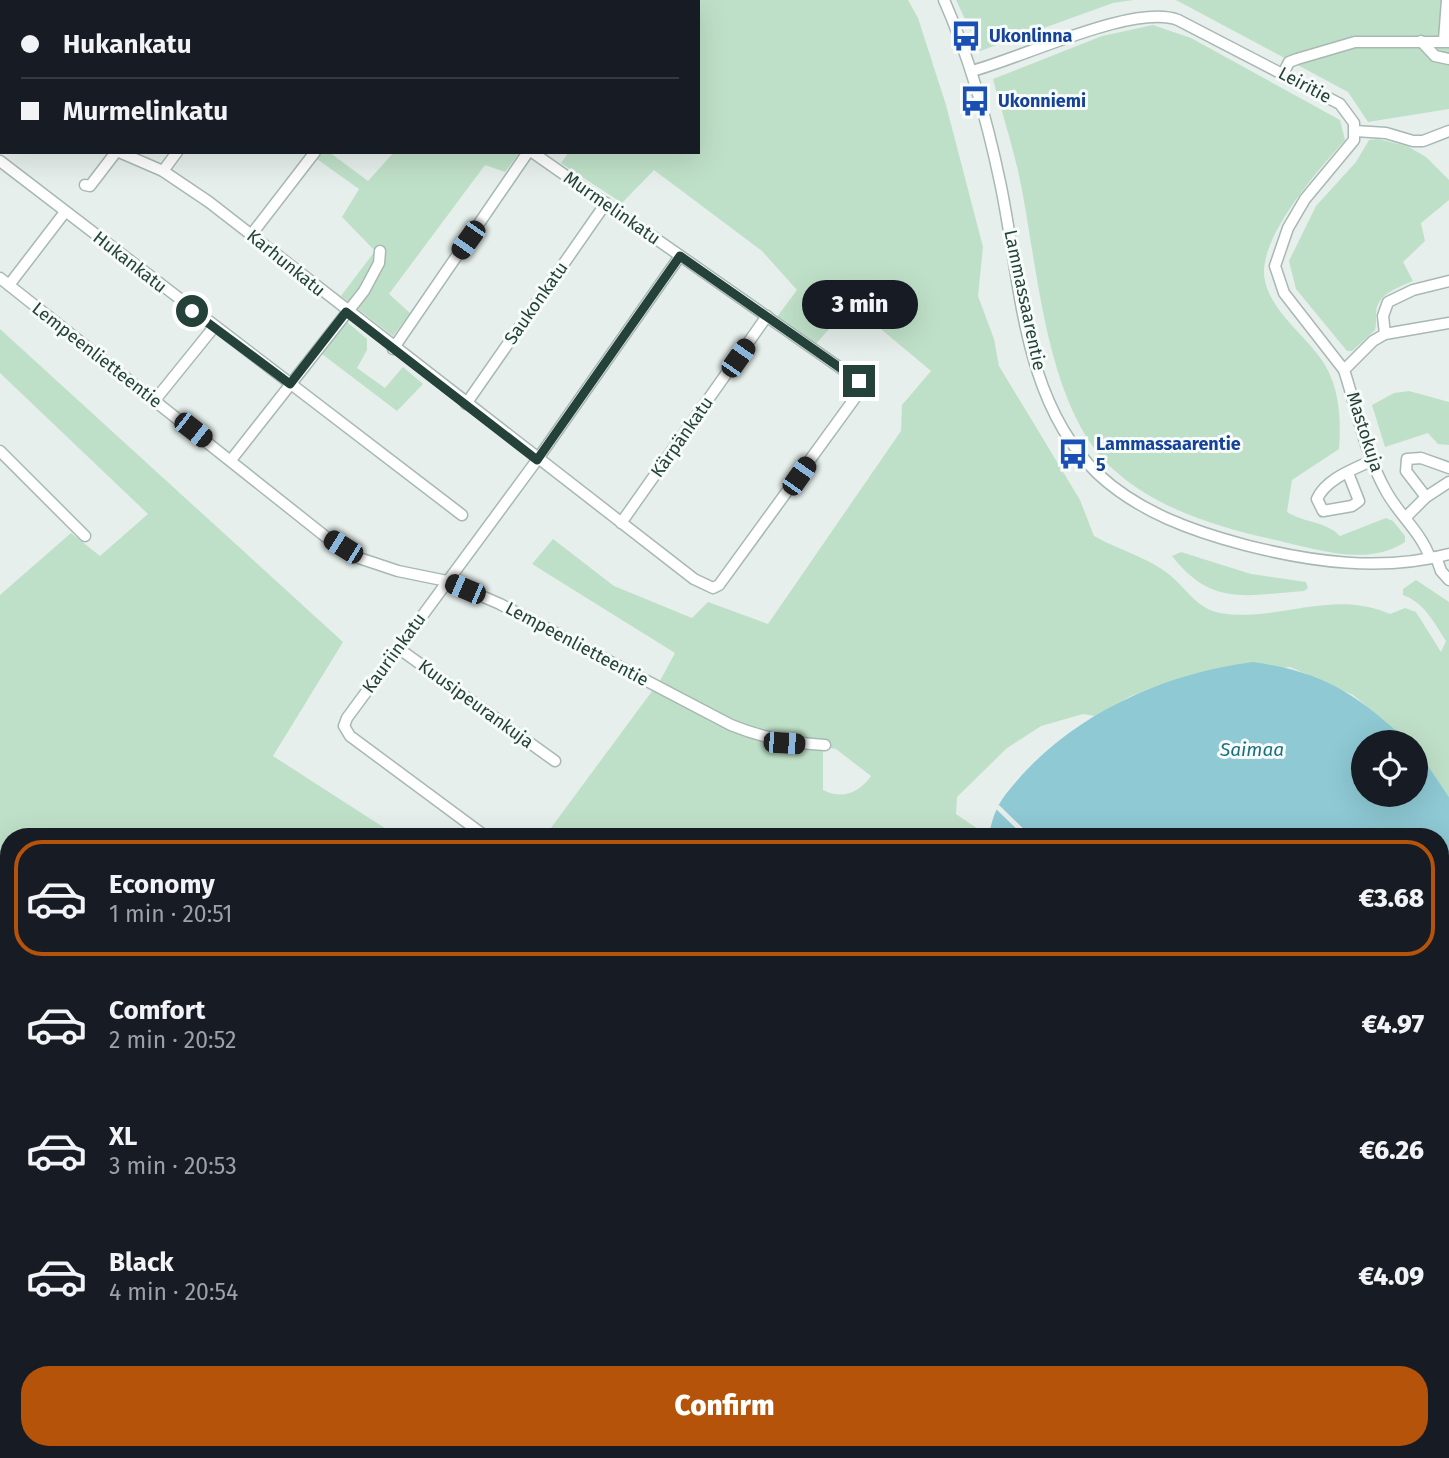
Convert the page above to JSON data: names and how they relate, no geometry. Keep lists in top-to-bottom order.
{
  "streets": {
    "street": [
      "Leiritie",
      "Murmelinkatu",
      "Hukankatu",
      "Karhunkatu",
      "Lammassaarentie",
      "Saukonkatu",
      "Lempeenlietteentie",
      "Mastokuja",
      "Kärpänkatu",
      "Kauriinkatu",
      "Kuusipeurankuja"
    ]
  },
  "crossings": [
    ["Leiritie", "Lammassaarentie"],
    ["Murmelinkatu", "Karhunkatu"],
    ["Murmelinkatu", "Saukonkatu"],
    ["Murmelinkatu", "Kärpänkatu"],
    ["Murmelinkatu", "Kauriinkatu"],
    ["Karhunkatu", "Saukonkatu"],
    ["Karhunkatu", "Kärpänkatu"],
    ["Karhunkatu", "Kauriinkatu"],
    ["Lammassaarentie", "Mastokuja"],
    ["Lempeenlietteentie", "Kauriinkatu"],
    ["Kauriinkatu", "Kuusipeurankuja"]
  ],
  "water": ["Saimaa"],
  "places": {
    "bus stop": ["Ukonlinna", "Ukonniemi", "Lammassaarentie 5"]
  },
  "page": {
    "banner": ["Hukankatu", "Murmelinkatu"],
    "bubble": "3 min",
    "list": [
      {
        "name": "Economy",
        "note": "1 min · 20:51",
        "value": "€3.68"
      },
      {
        "name": "Comfort",
        "note": "2 min · 20:52",
        "value": "€4.97"
      },
      {
        "name": "XL",
        "note": "3 min · 20:53",
        "value": "€6.26"
      },
      {
        "name": "Black",
        "note": "4 min · 20:54",
        "value": "€4.09"
      }
    ],
    "buttons": "Confirm"
  }
}
